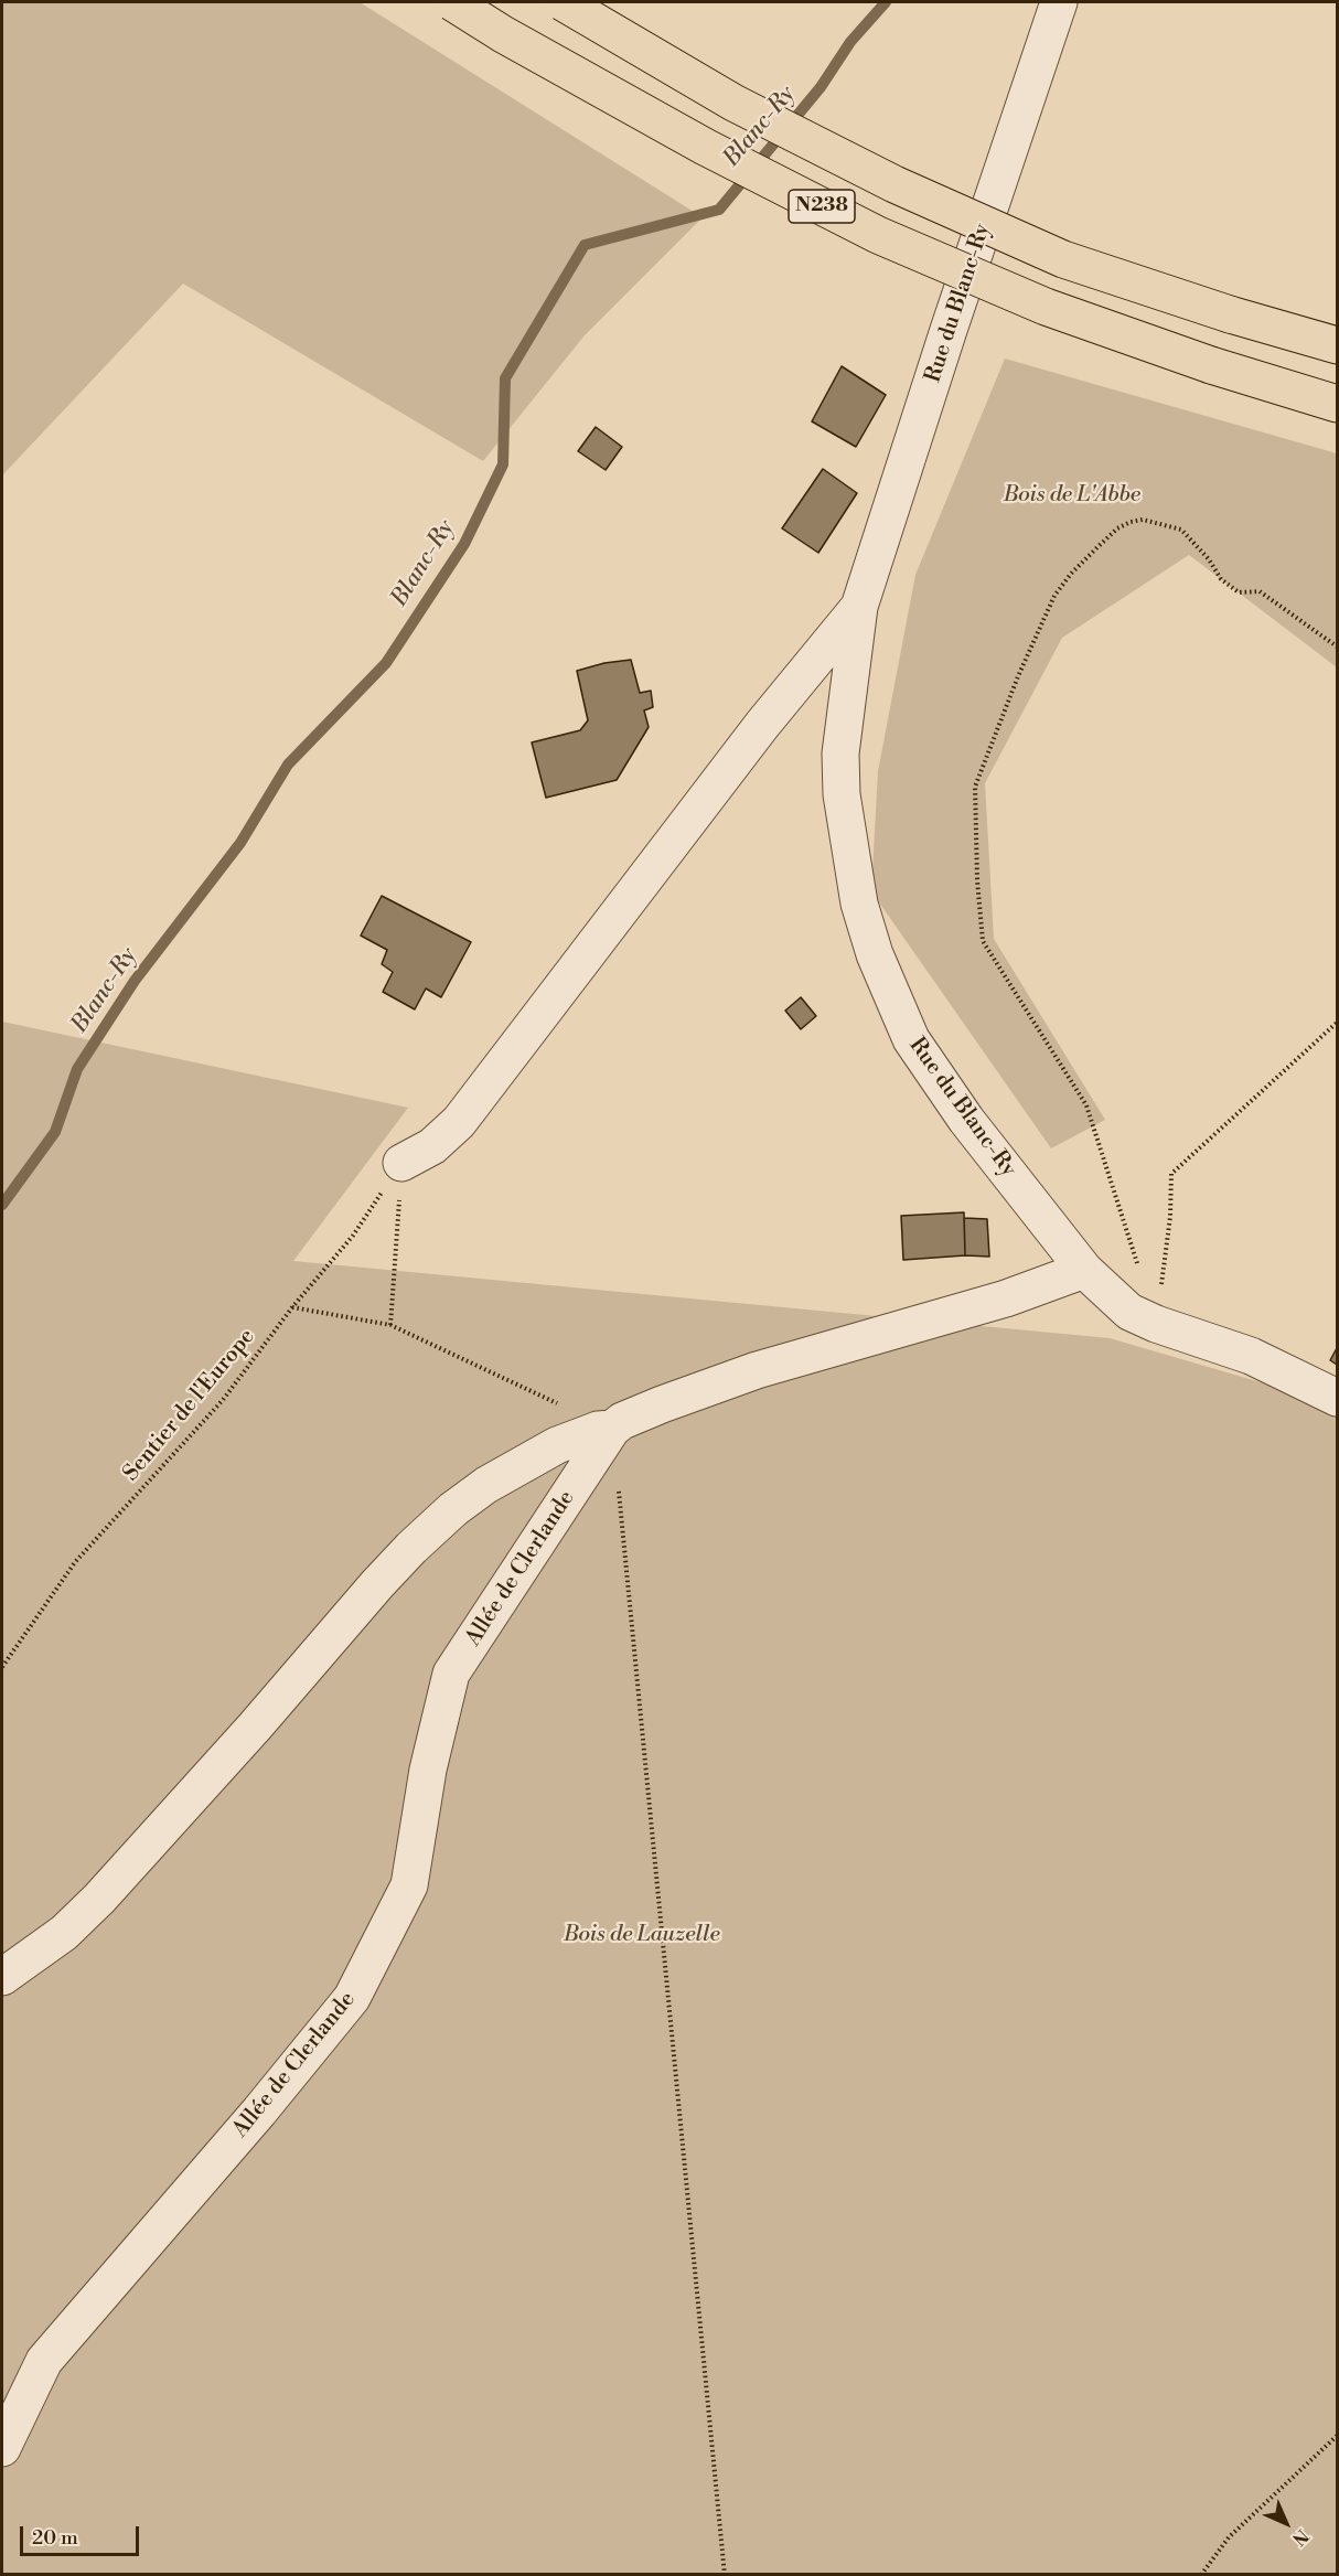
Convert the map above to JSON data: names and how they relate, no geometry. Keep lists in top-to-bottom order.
{
  "streets": {
    "highway": ["N238"],
    "street": ["Rue du Blanc-Ry", "Allée de Clerlande"],
    "path": ["Sentier de l'Europe"]
  },
  "crossings": [
    ["Rue du Blanc-Ry", "Sentier de l'Europe"]
  ],
  "water": ["Blanc-Ry"],
  "parks": ["Bois de L'Abbe", "Bois de Lauzelle"],
  "scale_bar": "20 m",
  "north": "bottom right"
}
